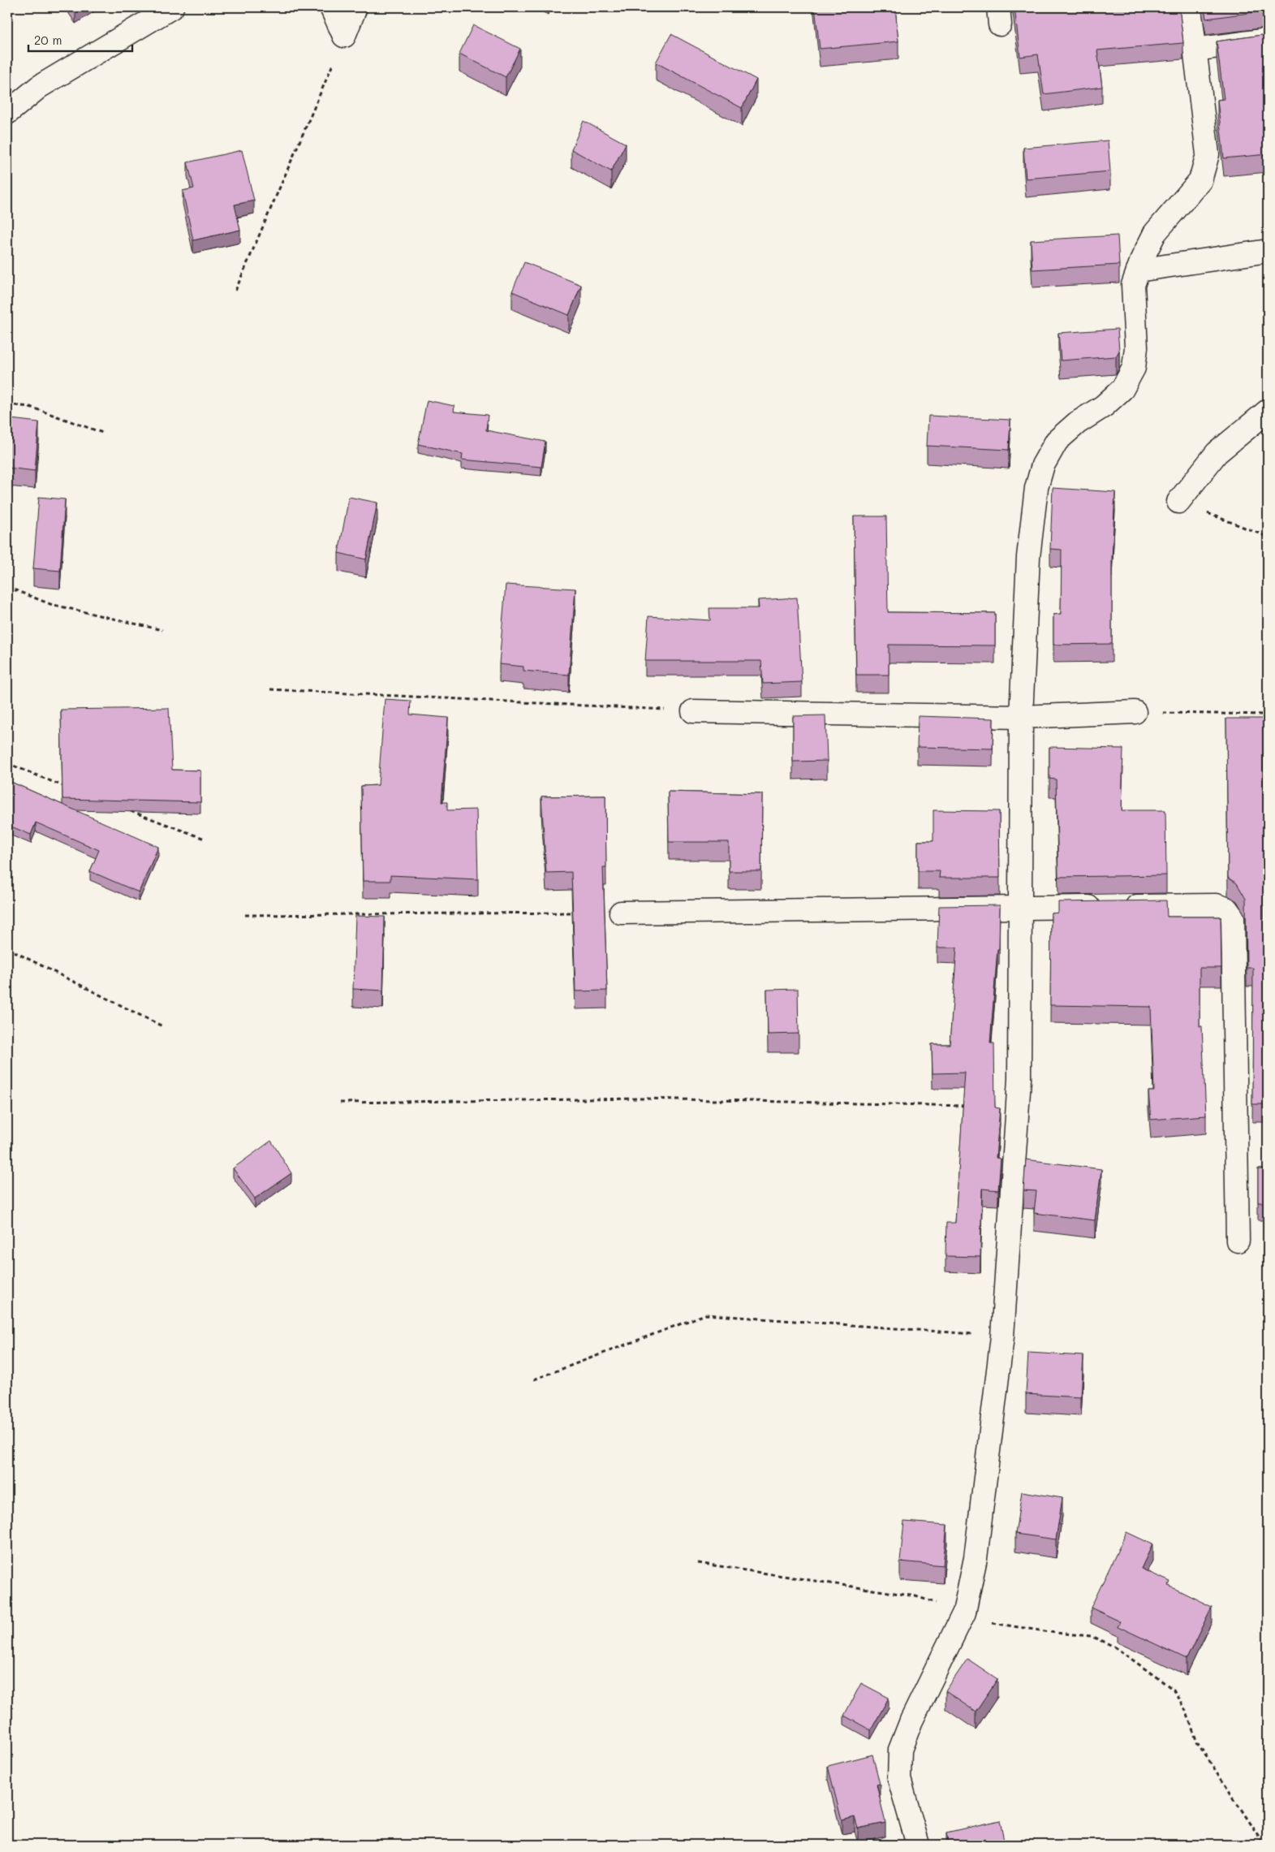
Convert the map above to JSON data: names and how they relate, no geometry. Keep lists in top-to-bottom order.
{
  "scale_bar": "20 m"
}
